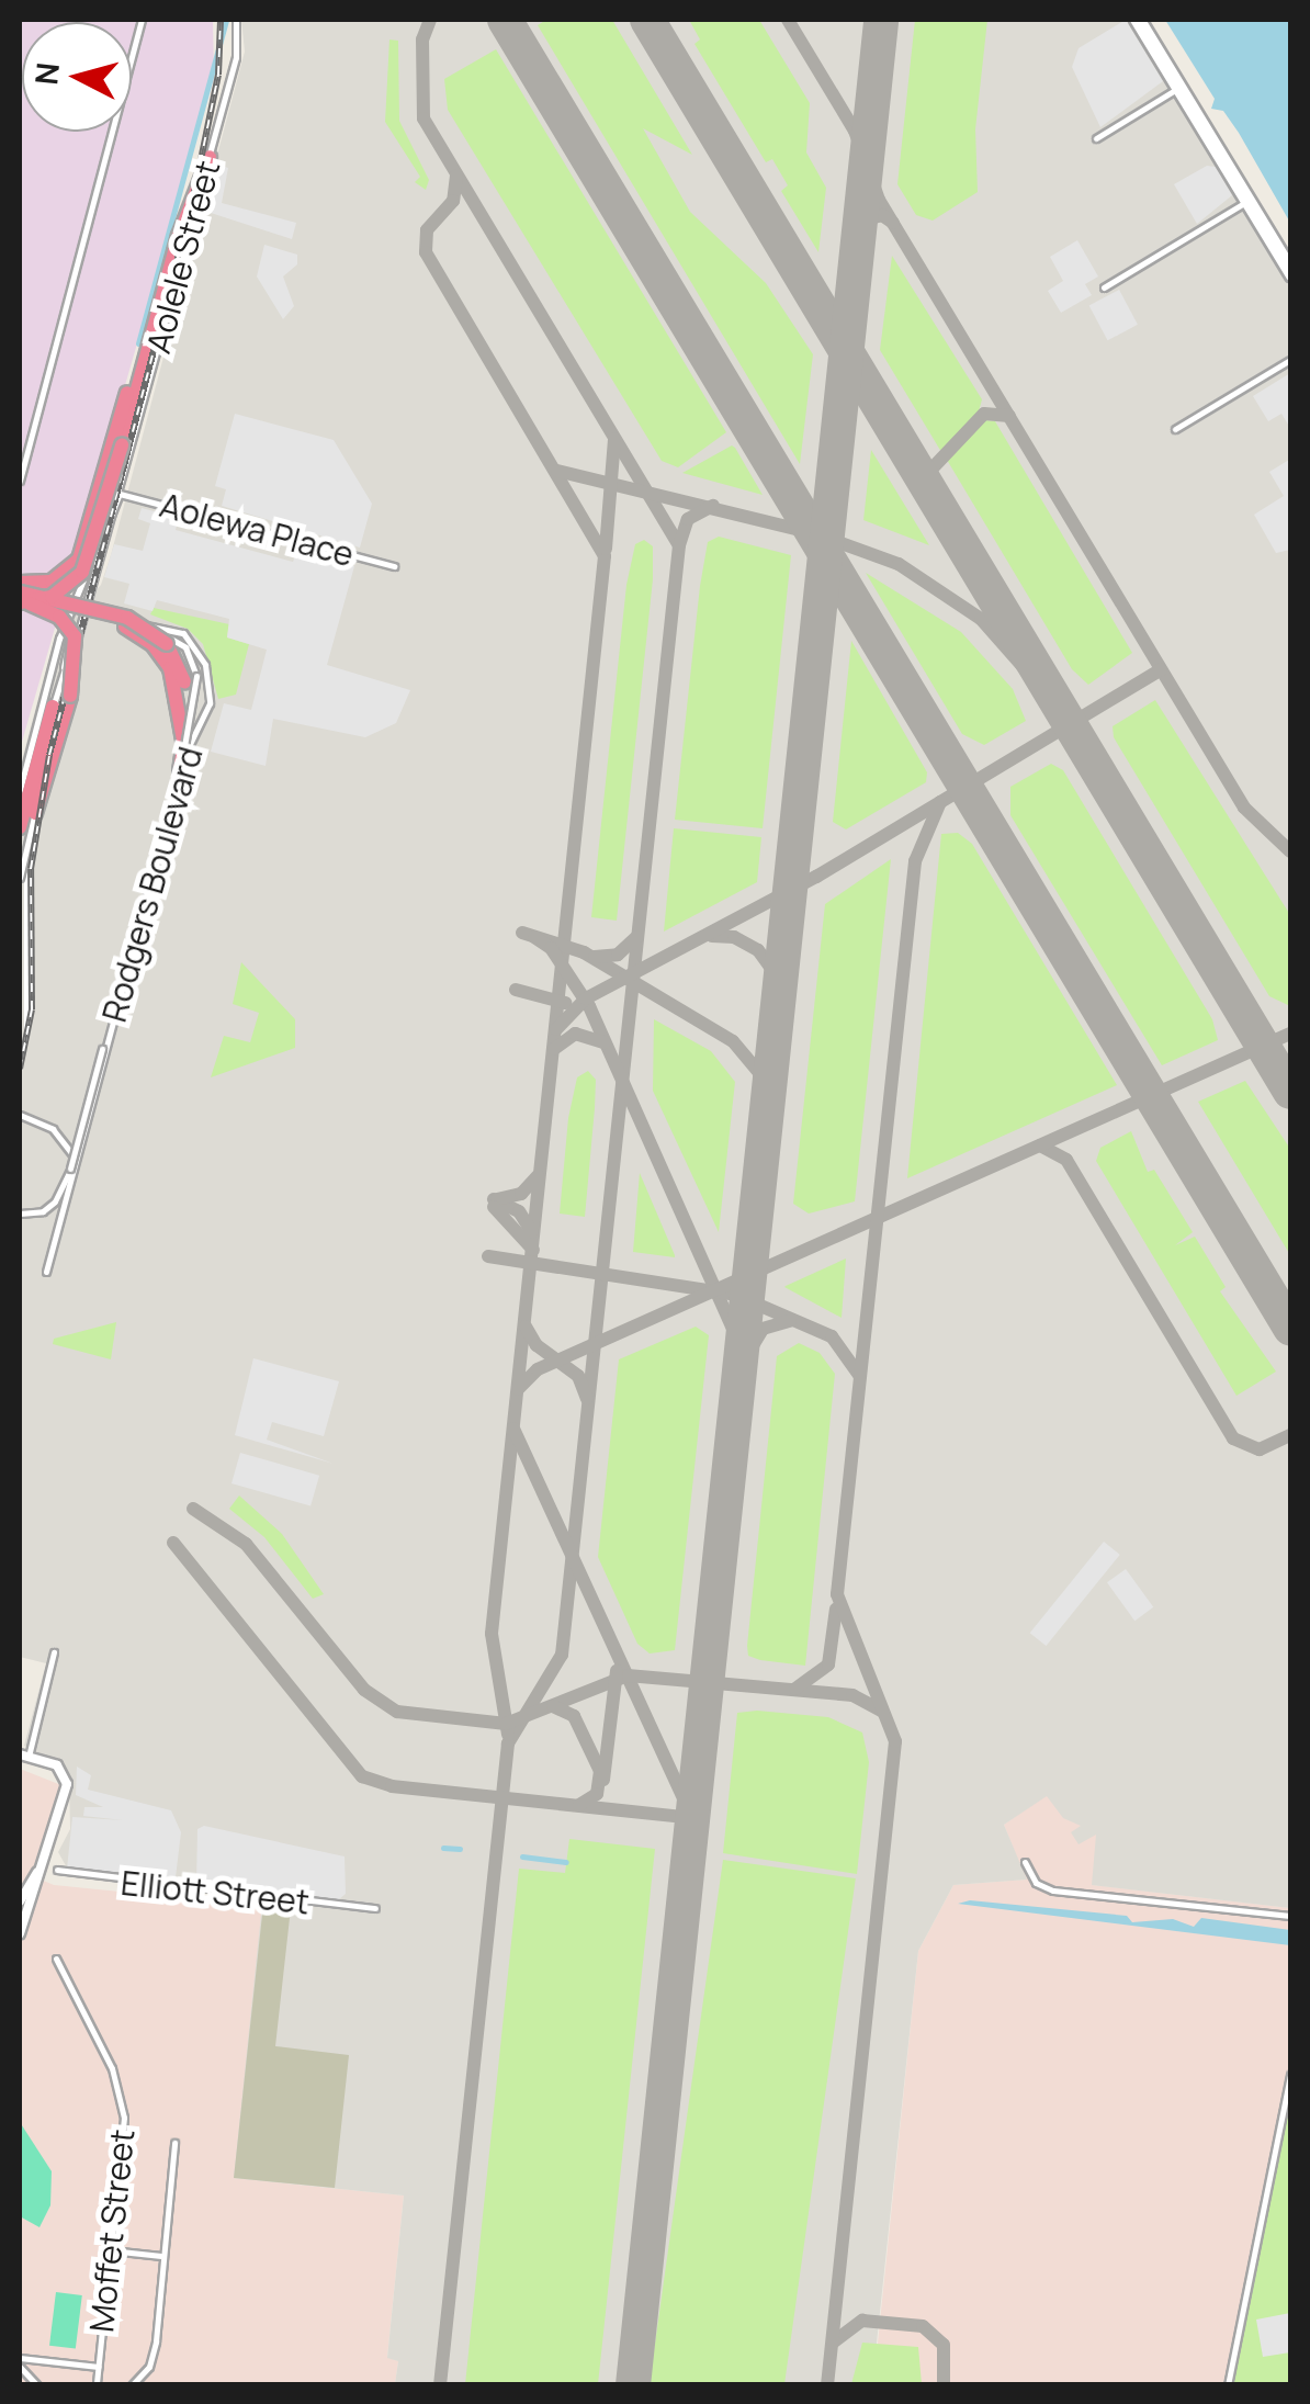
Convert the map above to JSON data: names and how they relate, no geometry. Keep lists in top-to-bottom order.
{
  "streets": {
    "street": [
      "Aolele Street",
      "Aolewa Place",
      "Rodgers Boulevard",
      "Elliott Street",
      "Moffet Street"
    ]
  },
  "crossings": [
    ["Aolele Street", "Aolewa Place"],
    ["Aolele Street", "Rodgers Boulevard"]
  ],
  "north": "left"
}
